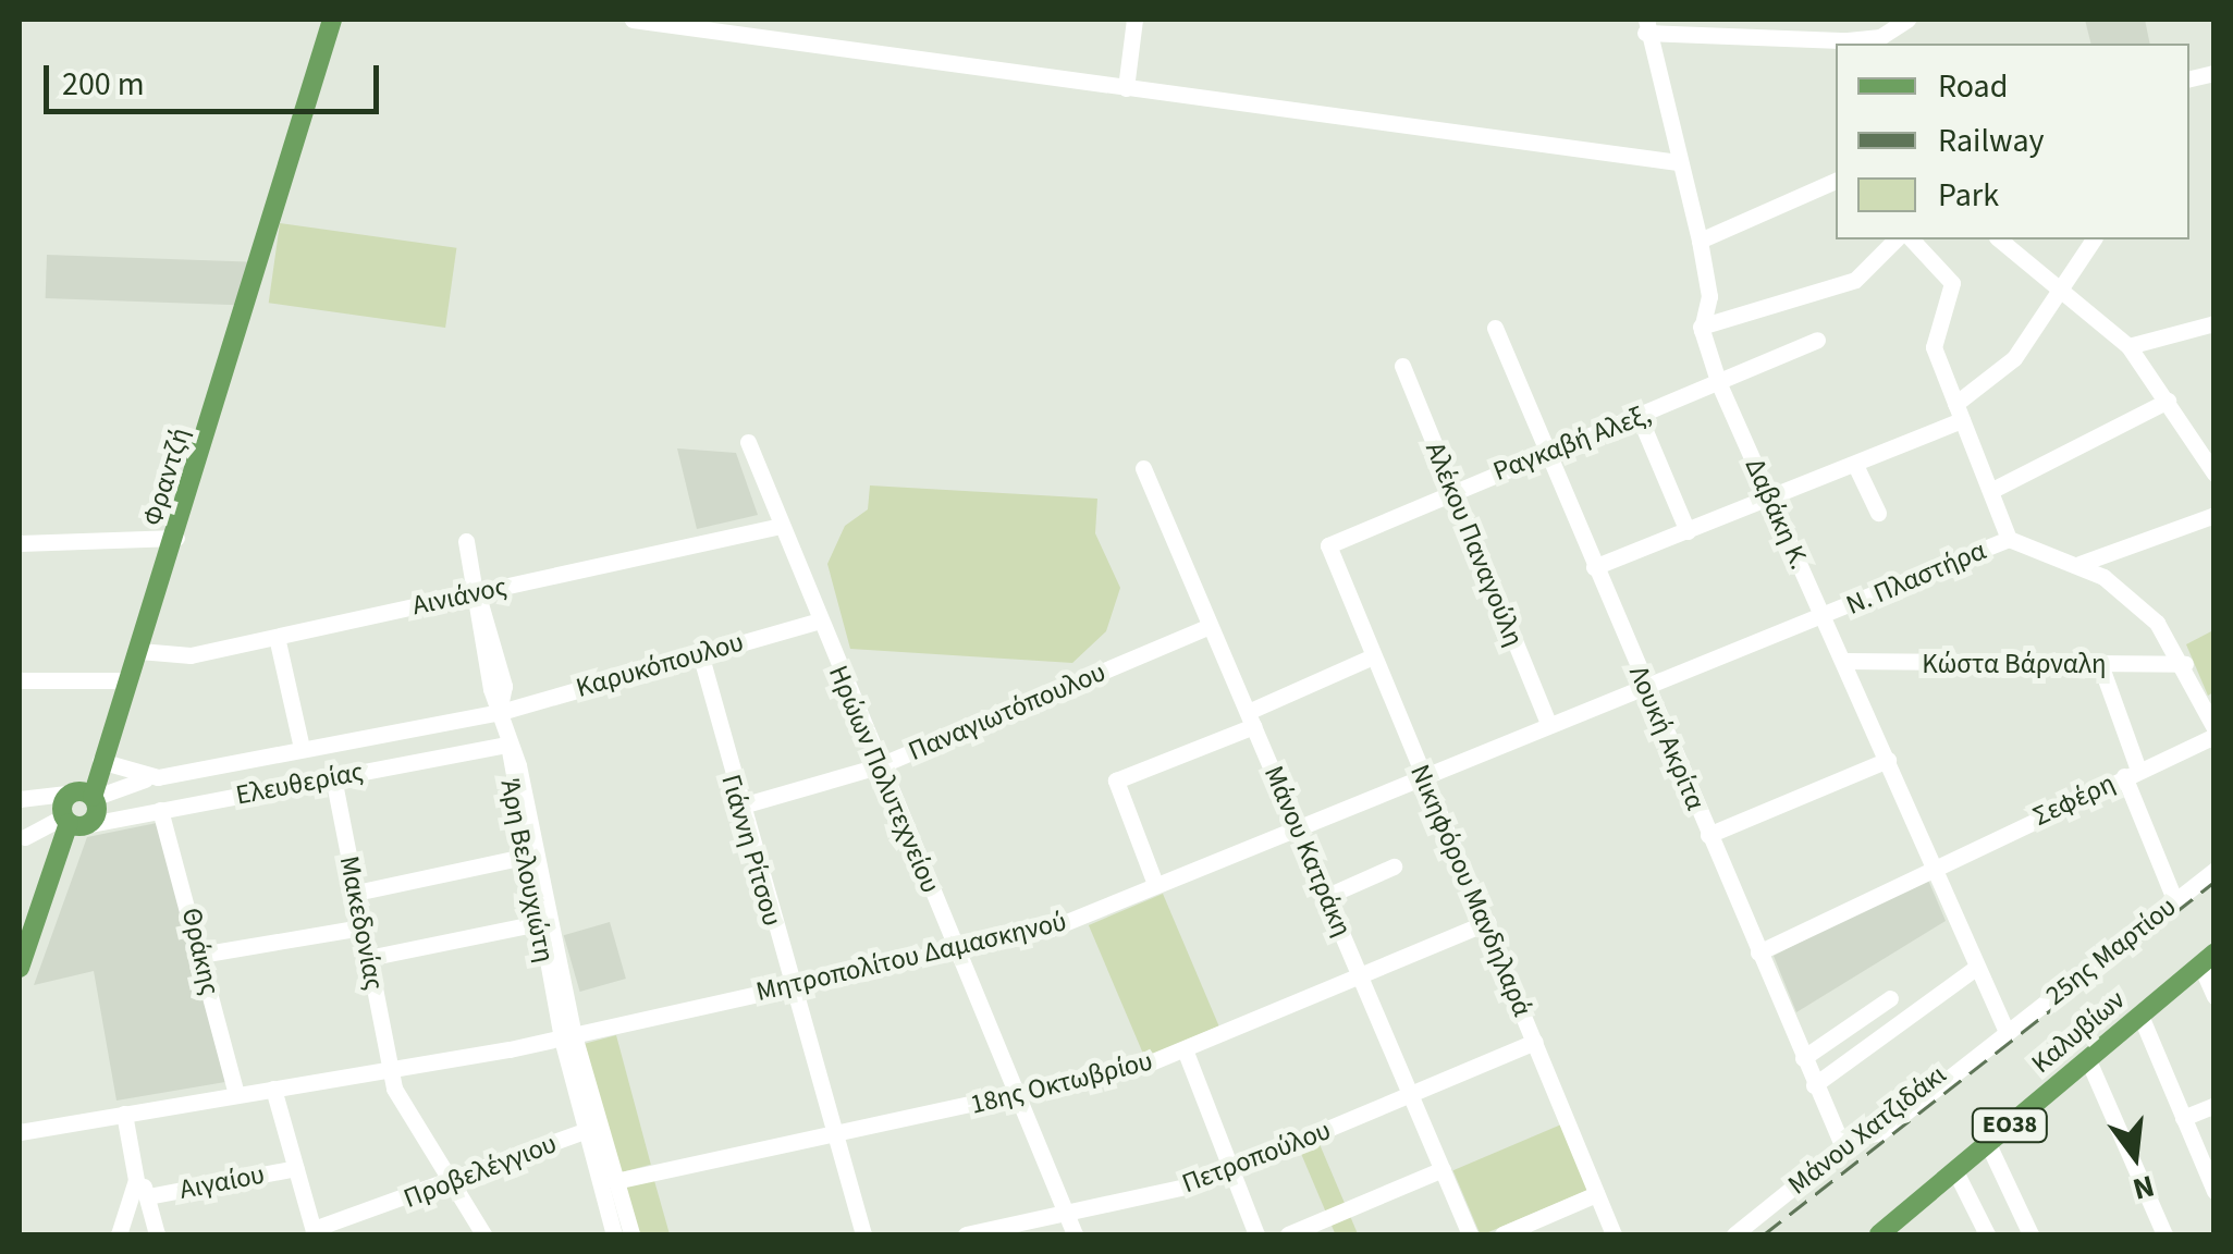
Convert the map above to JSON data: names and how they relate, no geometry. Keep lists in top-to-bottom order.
{
  "streets": {
    "main road": ["Φραντζή", "Καλυβίων", "ΕΟ38"],
    "street": [
      "Ραγκαβή Αλεξ,",
      "Δαβάκη Κ.",
      "Αλέκου Παναγούλη",
      "Ν. Πλαστήρα",
      "Αινιάνος",
      "Κώστα Βάρναλη",
      "Καρυκόπουλου",
      "Παναγιωτόπουλου",
      "Λουκή Ακρίτα",
      "Ηρώων Πολυτεχνείου",
      "Ελευθερίας",
      "Σεφέρη",
      "Γιάννη Ρίτσου",
      "Μάνου Κατράκη",
      "Άρη Βελουχιώτη",
      "Νικηφόρου Μανδηλαρά",
      "Μακεδονίας",
      "Θράκης",
      "25ης Μαρτίου",
      "Μητροπολίτου Δαμασκηνού",
      "18ης Οκτωβρίου",
      "Μάνου Χατζιδάκι",
      "Πετροπούλου",
      "Προβελέγγιου",
      "Αιγαίου"
    ]
  },
  "crossings": [
    ["Ραγκαβή Αλεξ,", "Δαβάκη Κ."],
    ["Ραγκαβή Αλεξ,", "Αλέκου Παναγούλη"],
    ["Ραγκαβή Αλεξ,", "Λουκή Ακρίτα"],
    ["Ραγκαβή Αλεξ,", "Νικηφόρου Μανδηλαρά"],
    ["Φραντζή", "Αινιάνος"],
    ["Φραντζή", "Ελευθερίας"],
    ["Δαβάκη Κ.", "Ν. Πλαστήρα"],
    ["Δαβάκη Κ.", "Κώστα Βάρναλη"],
    ["Δαβάκη Κ.", "Σεφέρη"],
    ["Δαβάκη Κ.", "25ης Μαρτίου"],
    ["Δαβάκη Κ.", "Μητροπολίτου Δαμασκηνού"],
    ["Δαβάκη Κ.", "Μάνου Χατζιδάκι"],
    ["Αλέκου Παναγούλη", "Μητροπολίτου Δαμασκηνού"],
    ["Ν. Πλαστήρα", "Μητροπολίτου Δαμασκηνού"],
    ["Αινιάνος", "Ηρώων Πολυτεχνείου"],
    ["Καρυκόπουλου", "Ηρώων Πολυτεχνείου"],
    ["Καρυκόπουλου", "Ελευθερίας"],
    ["Καρυκόπουλου", "Γιάννη Ρίτσου"],
    ["Παναγιωτόπουλου", "Ηρώων Πολυτεχνείου"],
    ["Παναγιωτόπουλου", "Γιάννη Ρίτσου"],
    ["Παναγιωτόπουλου", "Μάνου Κατράκη"],
    ["Λουκή Ακρίτα", "Σεφέρη"],
    ["Λουκή Ακρίτα", "Μητροπολίτου Δαμασκηνού"],
    ["Λουκή Ακρίτα", "Μάνου Χατζιδάκι"],
    ["Ηρώων Πολυτεχνείου", "Μητροπολίτου Δαμασκηνού"],
    ["Ηρώων Πολυτεχνείου", "18ης Οκτωβρίου"],
    ["Ηρώων Πολυτεχνείου", "Πετροπούλου"],
    ["Ελευθερίας", "Άρη Βελουχιώτη"],
    ["Ελευθερίας", "Μακεδονίας"],
    ["Ελευθερίας", "Θράκης"],
    ["Γιάννη Ρίτσου", "Μητροπολίτου Δαμασκηνού"],
    ["Γιάννη Ρίτσου", "18ης Οκτωβρίου"],
    ["Μάνου Κατράκη", "Μητροπολίτου Δαμασκηνού"],
    ["Μάνου Κατράκη", "18ης Οκτωβρίου"],
    ["Μάνου Κατράκη", "Πετροπούλου"],
    ["Άρη Βελουχιώτη", "Μητροπολίτου Δαμασκηνού"],
    ["Άρη Βελουχιώτη", "18ης Οκτωβρίου"],
    ["Άρη Βελουχιώτη", "Προβελέγγιου"],
    ["Νικηφόρου Μανδηλαρά", "Μητροπολίτου Δαμασκηνού"],
    ["Νικηφόρου Μανδηλαρά", "18ης Οκτωβρίου"],
    ["Νικηφόρου Μανδηλαρά", "Πετροπούλου"],
    ["Μακεδονίας", "Μητροπολίτου Δαμασκηνού"],
    ["Μακεδονίας", "Προβελέγγιου"],
    ["Θράκης", "Μητροπολίτου Δαμασκηνού"],
    ["25ης Μαρτίου", "Μάνου Χατζιδάκι"]
  ],
  "legend": ["Road", "Railway", "Park"],
  "scale_bar": "200 m",
  "north": "bottom"
}
